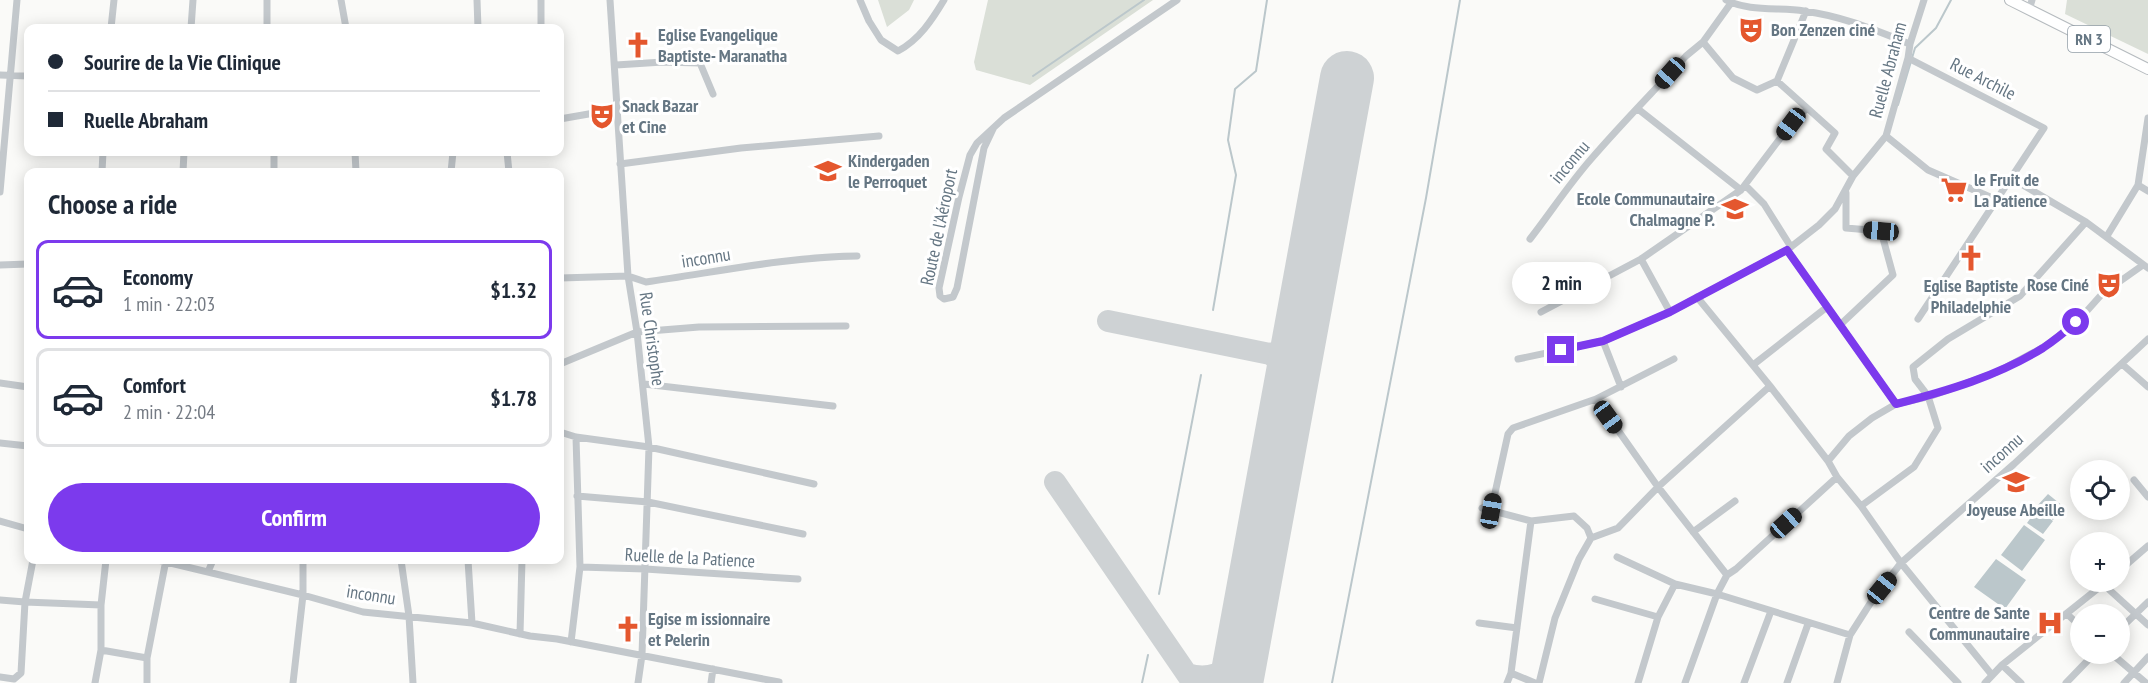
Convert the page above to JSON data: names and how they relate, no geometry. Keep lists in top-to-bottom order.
{
  "streets": {
    "main road": ["RN 3"],
    "street": [
      "Ruelle Abraham",
      "Rue Archile",
      "inconnu",
      "Route de l'Aéroport",
      "Rue Christophe",
      "Ruelle de la Patience"
    ]
  },
  "crossings": [
    ["Ruelle Abraham", "Rue Archile"],
    ["inconnu", "Rue Christophe"],
    ["Rue Christophe", "Ruelle de la Patience"]
  ],
  "places": {
    "theatre": ["Bon Zenzen ciné", "Snack Bazar et Cine", "Rose Ciné"],
    "church": ["Eglise Evangelique Baptiste- Maranatha", "Eglise Baptiste Philadelphie", "Egise m issionnaire et Pelerin"],
    "school or university": ["Kindergaden le Perroquet", "Ecole Communautaire Chalmagne P.", "Joyeuse Abeille"],
    "supermarket": ["le Fruit de La Patience"],
    "hospital": ["Centre de Sante Communautaire"]
  },
  "page": {
    "banner": ["Sourire de la Vie Clinique", "Ruelle Abraham"],
    "heading": "Choose a ride",
    "list": [
      {
        "name": "Economy",
        "note": "1 min · 22:03",
        "value": "$1.32"
      },
      {
        "name": "Comfort",
        "note": "2 min · 22:04",
        "value": "$1.78"
      }
    ],
    "bubble": "2 min",
    "map_buttons": ["+", "−"],
    "buttons": "Confirm"
  }
}
